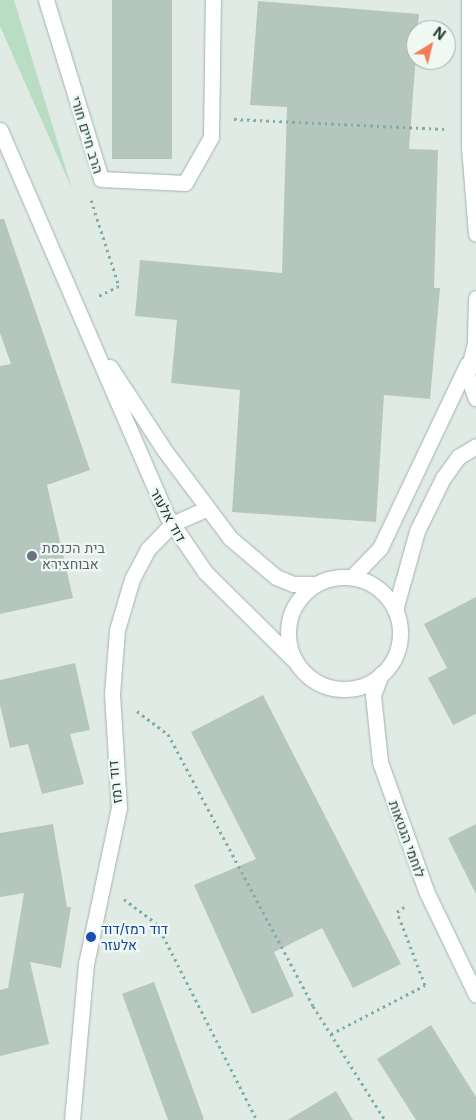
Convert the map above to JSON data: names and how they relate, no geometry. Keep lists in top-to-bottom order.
{
  "streets": {
    "street": [
      "הרב חיים חורי",
      "דוד אלעזר",
      "דוד רמז",
      "לוחמי הגטאות"
    ]
  },
  "crossings": [
    ["דוד אלעזר", "דוד רמז"],
    ["דוד אלעזר", "לוחמי הגטאות"]
  ],
  "places": ["בית הכנסת אבוחצירא", "דוד רמז/דוד אלעזר"],
  "north": "top right"
}
